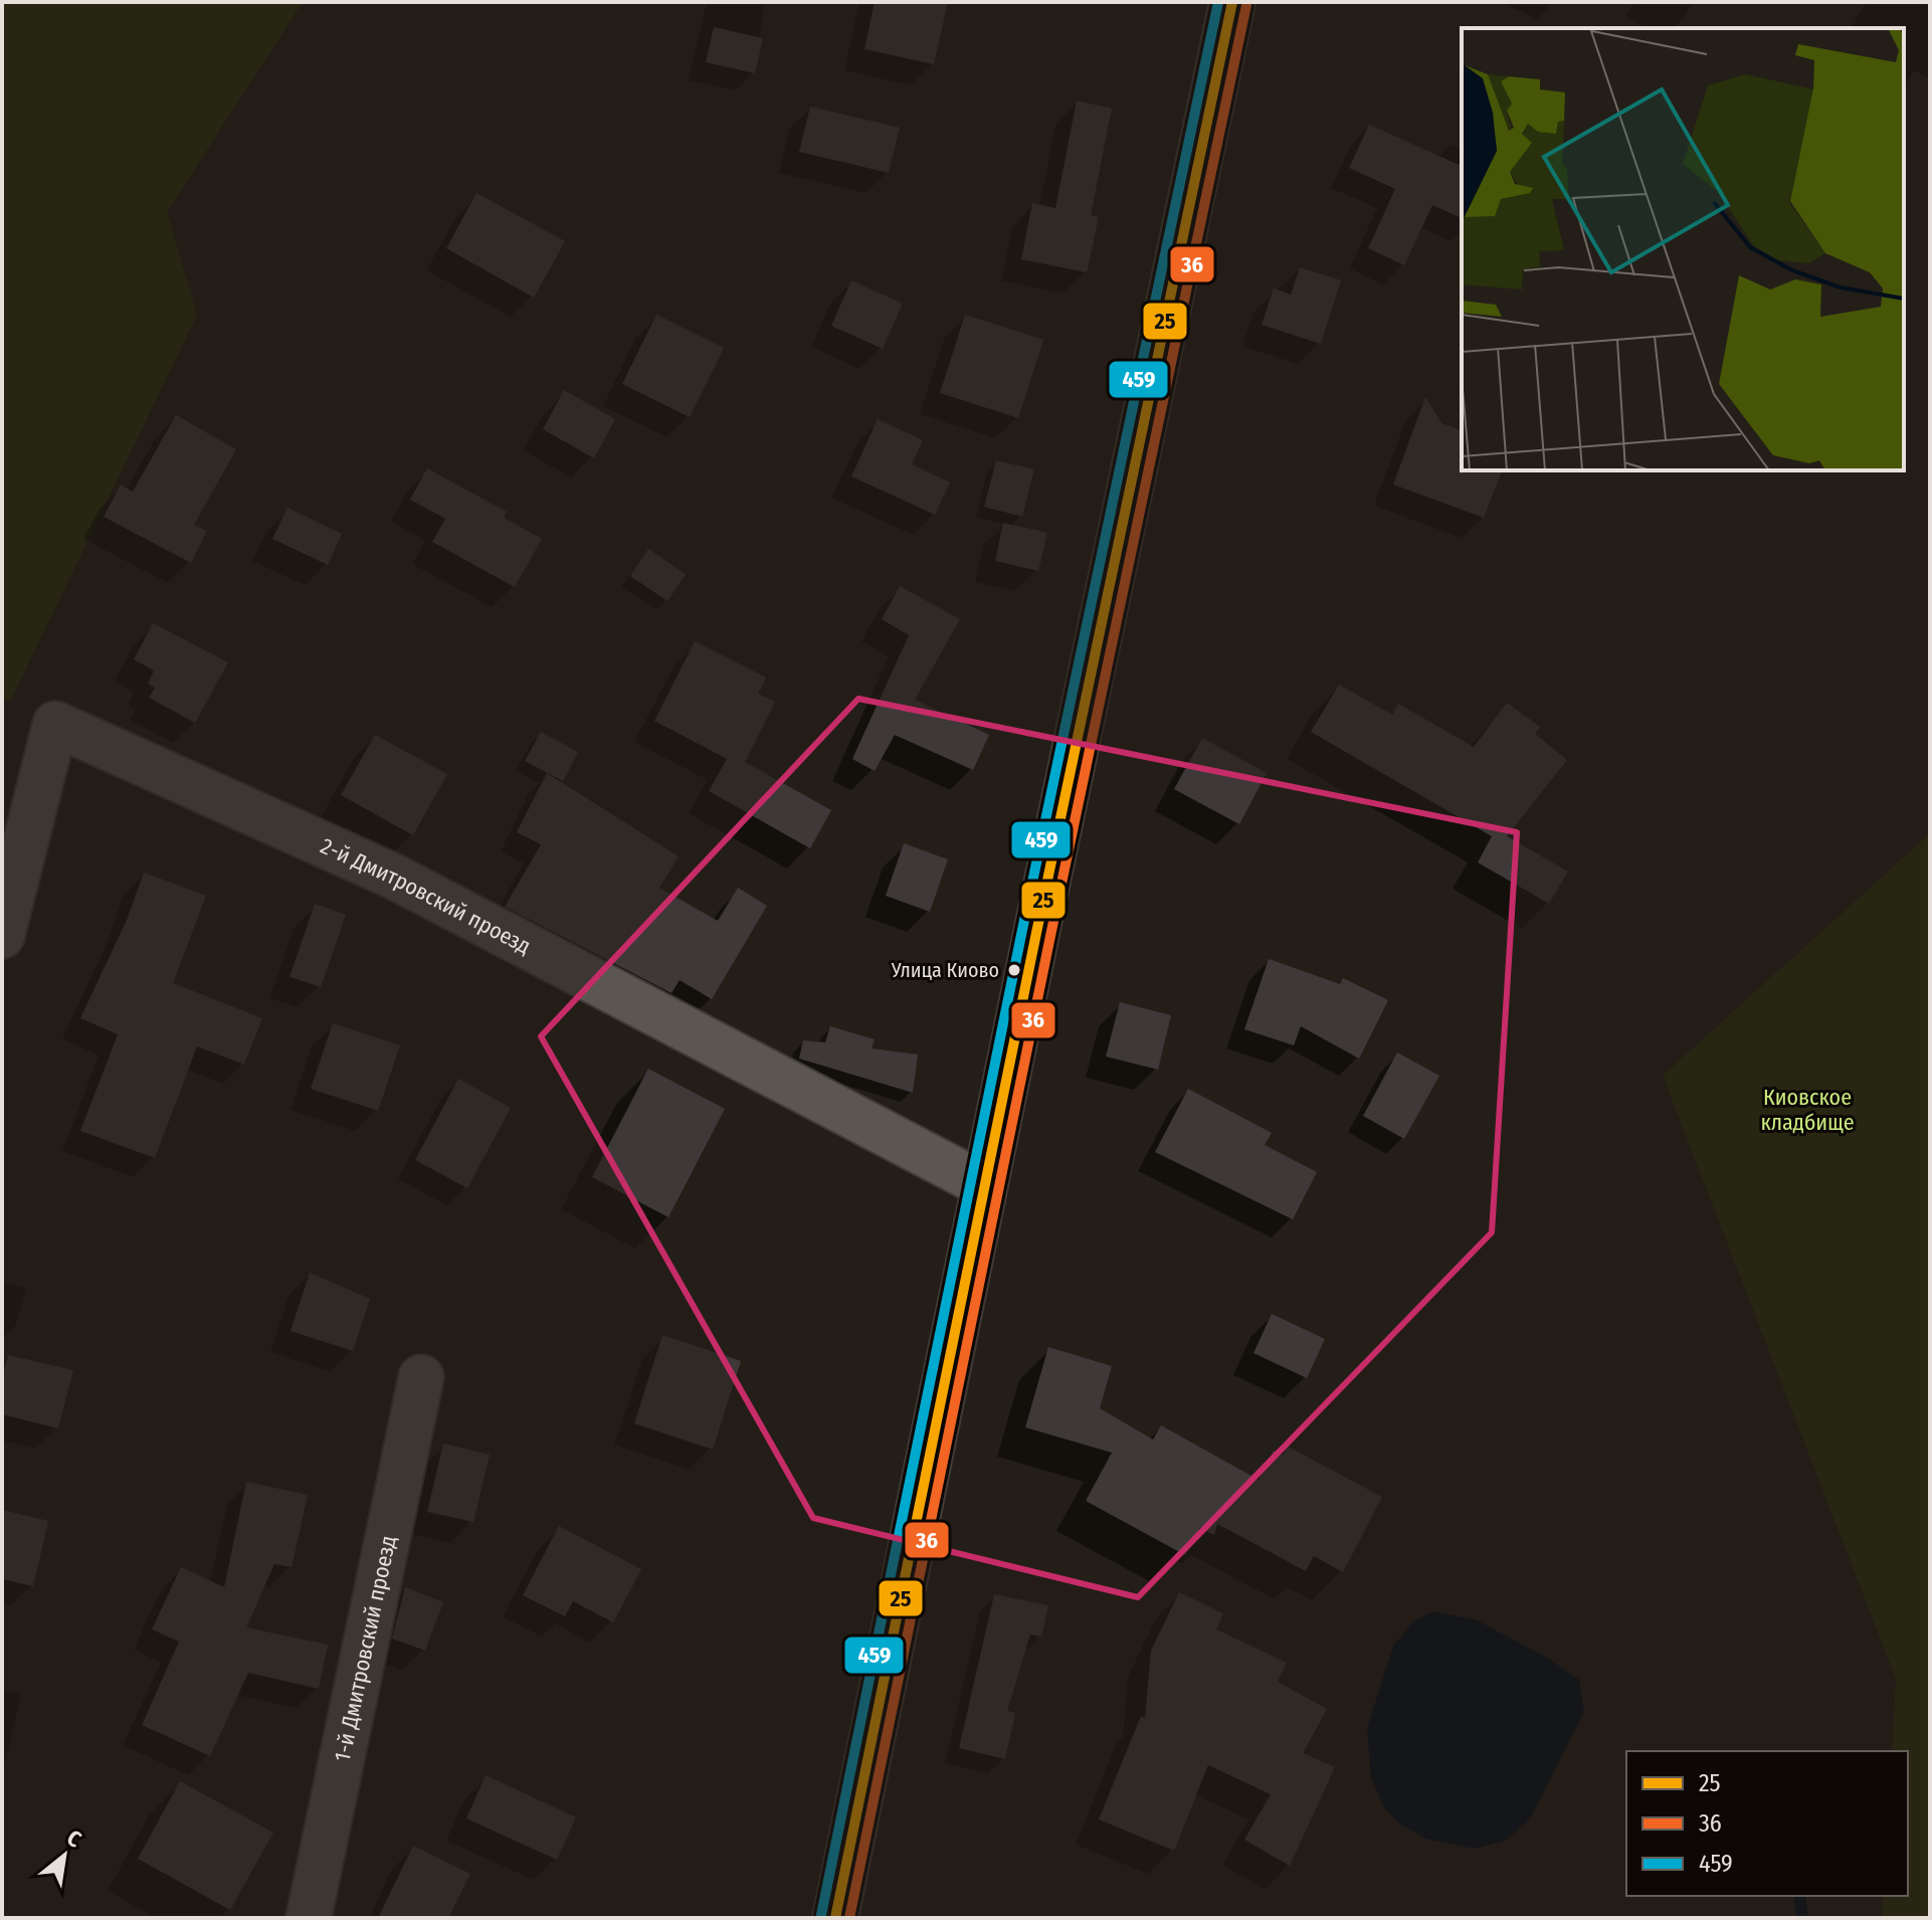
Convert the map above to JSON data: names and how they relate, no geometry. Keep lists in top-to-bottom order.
{
  "streets": {
    "main road": ["2-й Дмитровский проезд", "1-й Дмитровский проезд"]
  },
  "parks": ["Киовское кладбище"],
  "places": ["Улица Киово"],
  "lines": ["transit line 25", "transit line 459", "transit line 36"],
  "legend": ["25", "36", "459"],
  "north": "top right"
}
